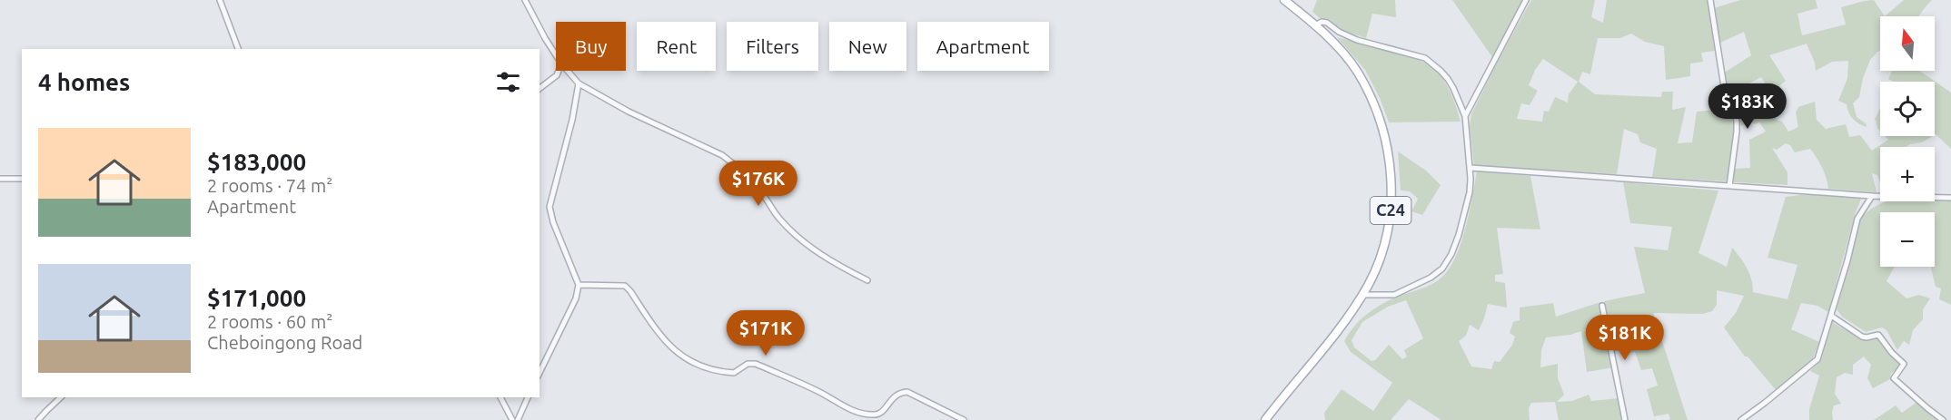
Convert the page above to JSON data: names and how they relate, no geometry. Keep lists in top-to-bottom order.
{
  "streets": {
    "main road": ["C24"]
  },
  "north": "top",
  "page": {
    "map_buttons": ["+", "−"],
    "chip": [
      "Buy",
      "Rent",
      "Filters",
      "New",
      "Apartment"
    ],
    "heading": "4 homes",
    "price": [
      "$183K",
      "$176K",
      "$171K",
      "$181K"
    ],
    "list": [
      {
        "name": "$183,000",
        "note": "2 rooms · 74 m² · Apartment"
      },
      {
        "name": "$171,000",
        "note": "2 rooms · 60 m² · Cheboingong Road"
      }
    ]
  }
}
